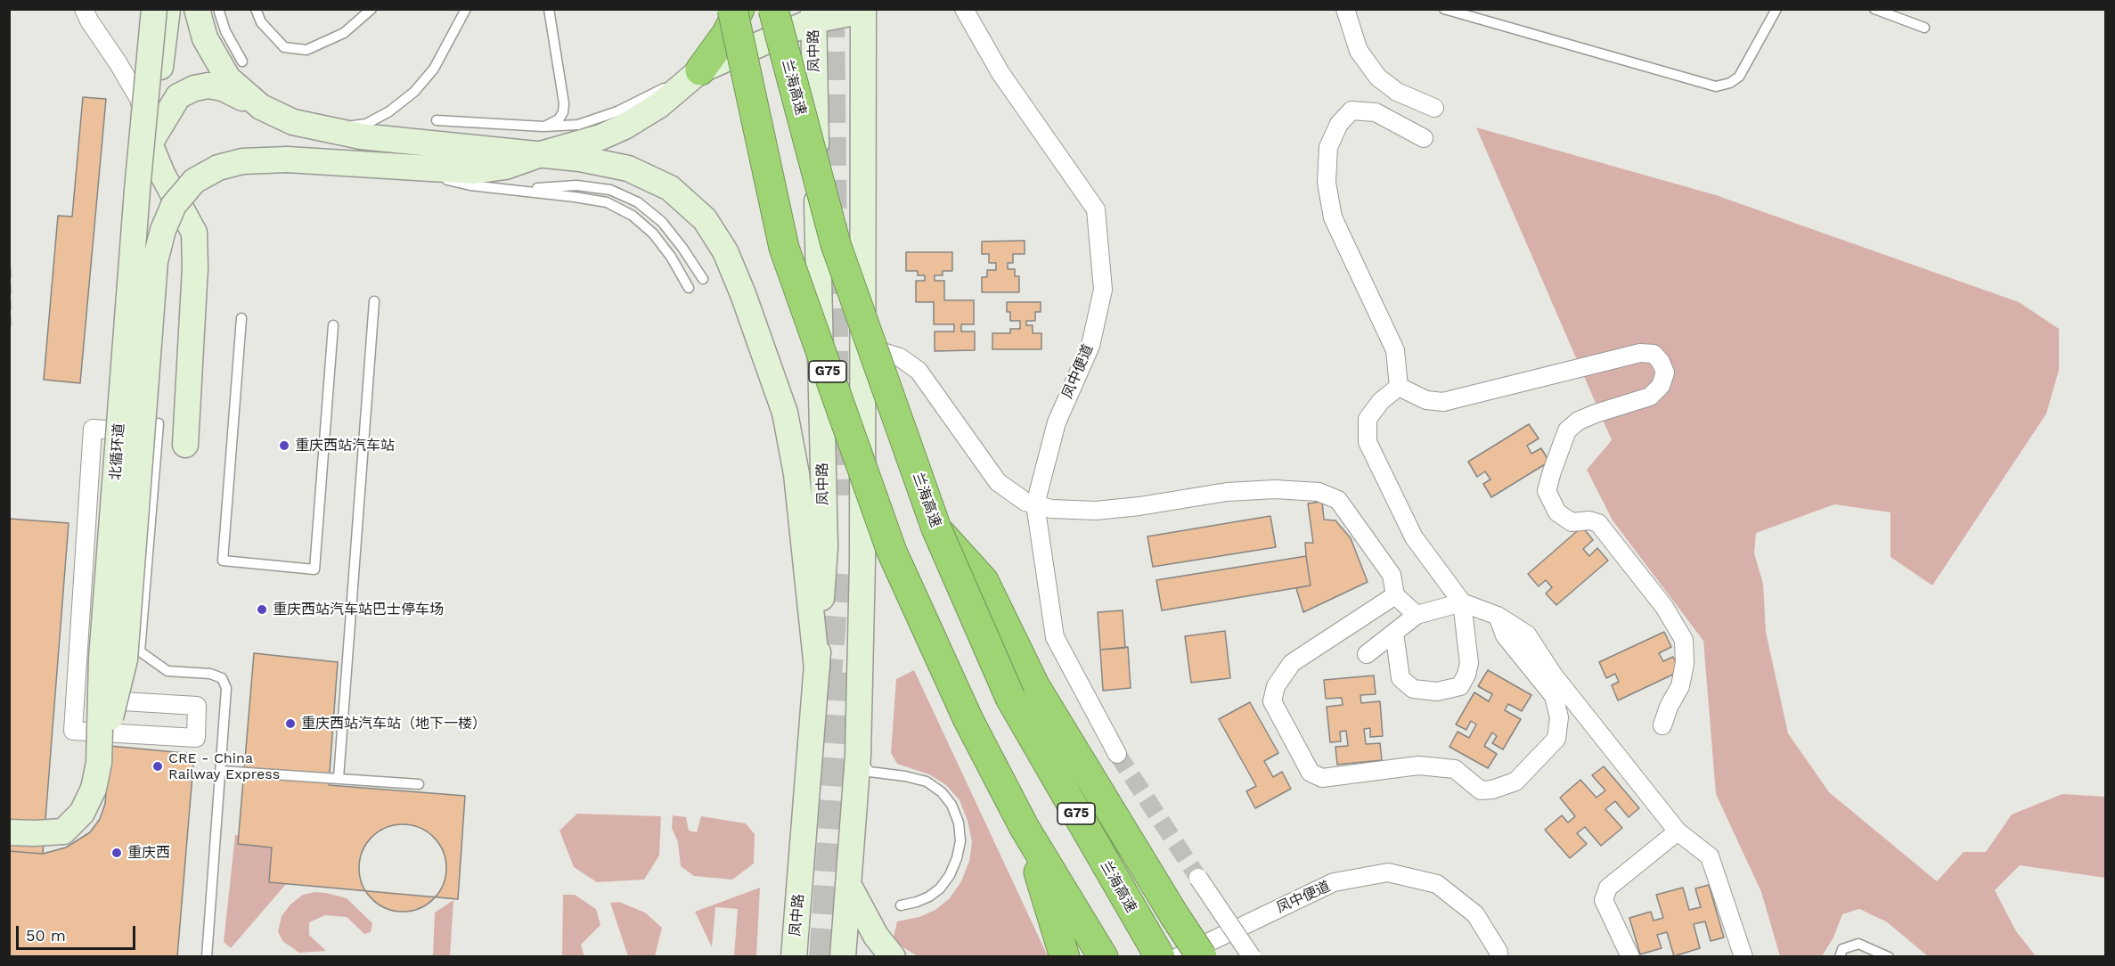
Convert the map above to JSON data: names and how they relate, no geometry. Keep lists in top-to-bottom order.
{
  "streets": {
    "highway": ["兰海高速", "G75"],
    "main road": ["凤中路", "北循环道"],
    "street": ["凤中便道"]
  },
  "places": [
    "重庆西站汽车站",
    "重庆西站汽车站巴士停车场",
    "重庆西站汽车站（地下一楼）",
    "CRE - China Railway Express",
    "重庆西"
  ],
  "scale_bar": "50 m"
}
